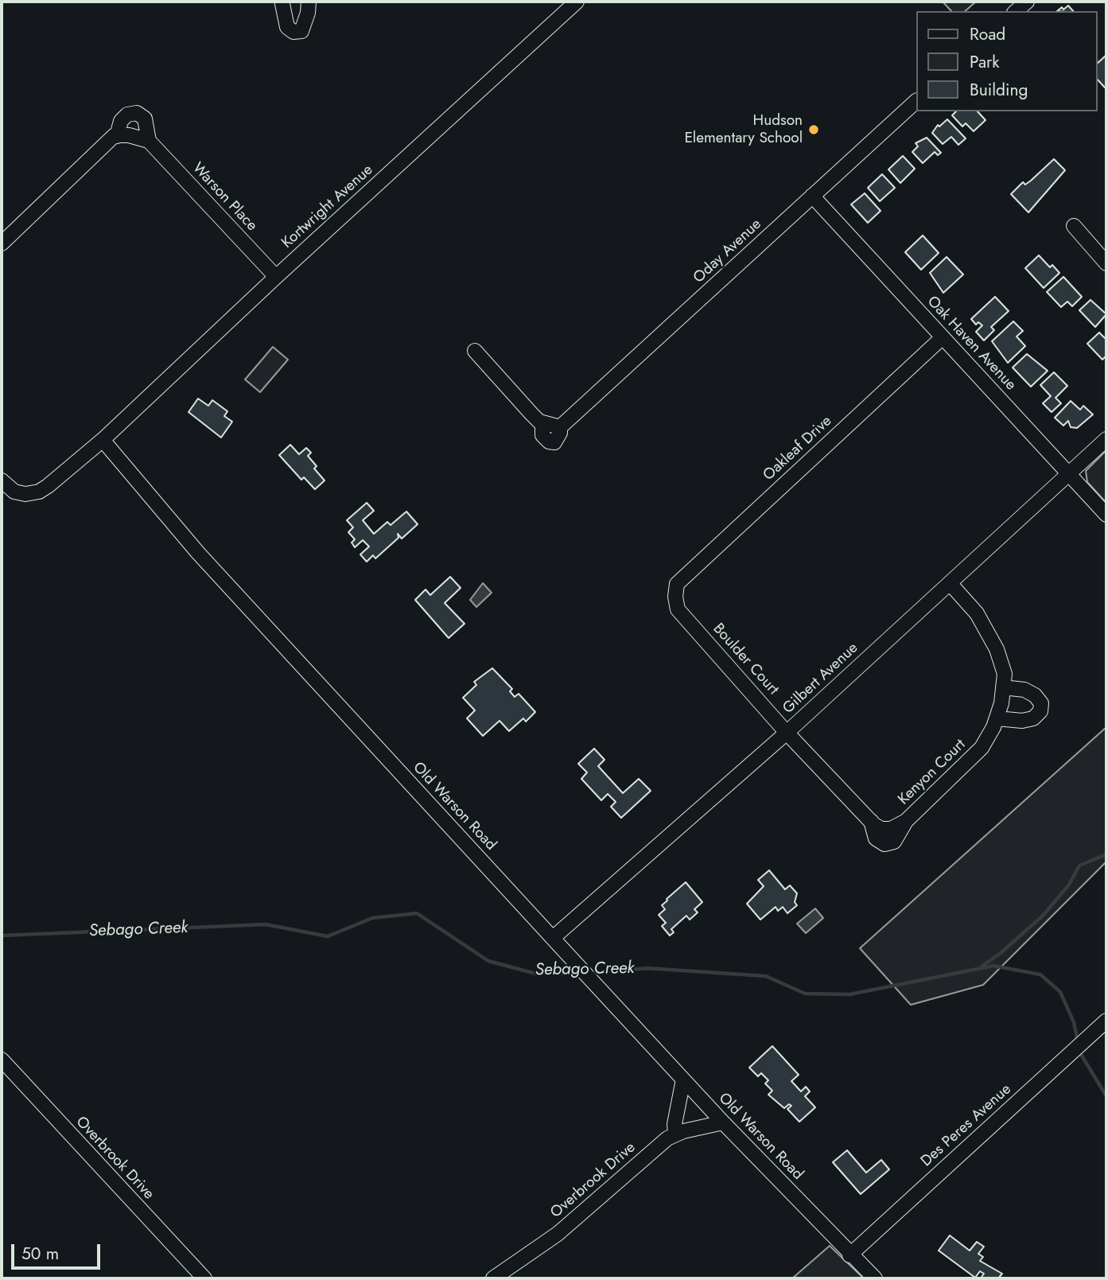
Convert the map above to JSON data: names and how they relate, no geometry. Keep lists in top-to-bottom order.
{
  "streets": {
    "street": [
      "Warson Place",
      "Kortwright Avenue",
      "Oday Avenue",
      "Oak Haven Avenue",
      "Oakleaf Drive",
      "Boulder Court",
      "Gilbert Avenue",
      "Kenyon Court",
      "Old Warson Road",
      "Des Peres Avenue",
      "Overbrook Drive"
    ]
  },
  "crossings": [
    ["Warson Place", "Kortwright Avenue"],
    ["Kortwright Avenue", "Old Warson Road"],
    ["Oday Avenue", "Oak Haven Avenue"],
    ["Oak Haven Avenue", "Oakleaf Drive"],
    ["Oak Haven Avenue", "Gilbert Avenue"],
    ["Oakleaf Drive", "Boulder Court"],
    ["Boulder Court", "Gilbert Avenue"],
    ["Boulder Court", "Kenyon Court"],
    ["Gilbert Avenue", "Kenyon Court"],
    ["Gilbert Avenue", "Old Warson Road"],
    ["Old Warson Road", "Des Peres Avenue"],
    ["Old Warson Road", "Overbrook Drive"]
  ],
  "water": ["Sebago Creek"],
  "places": ["Hudson Elementary School"],
  "legend": ["Road", "Park", "Building"],
  "scale_bar": "50 m"
}
